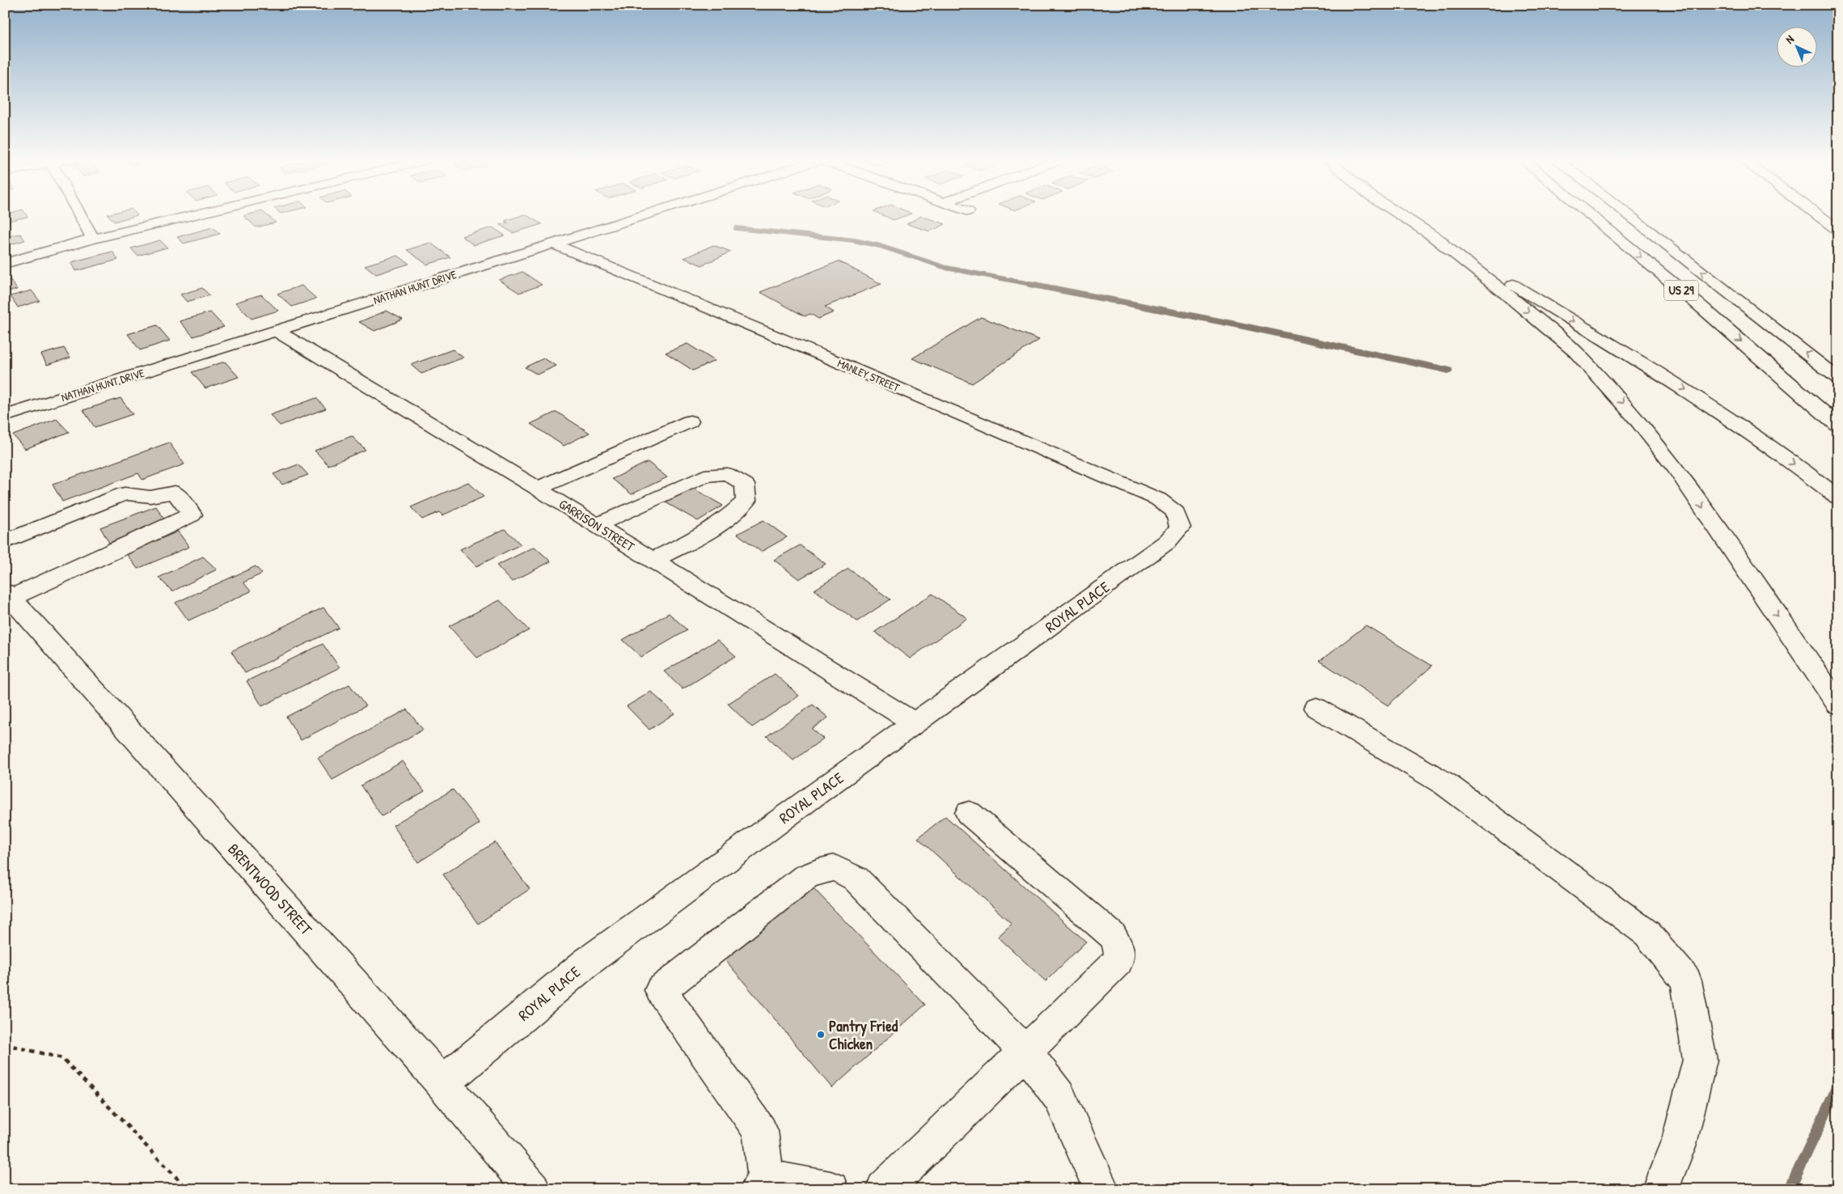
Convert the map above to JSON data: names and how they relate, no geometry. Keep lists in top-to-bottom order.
{
  "streets": {
    "main road": [
      "NATHAN HUNT DRIVE",
      "US 29",
      "MANLEY STREET",
      "GARRISON STREET",
      "ROYAL PLACE",
      "BRENTWOOD STREET"
    ]
  },
  "crossings": [
    ["NATHAN HUNT DRIVE", "MANLEY STREET"],
    ["NATHAN HUNT DRIVE", "GARRISON STREET"],
    ["MANLEY STREET", "ROYAL PLACE"],
    ["GARRISON STREET", "ROYAL PLACE"],
    ["ROYAL PLACE", "BRENTWOOD STREET"]
  ],
  "places": ["Pantry Fried Chicken"],
  "north": "top left"
}
